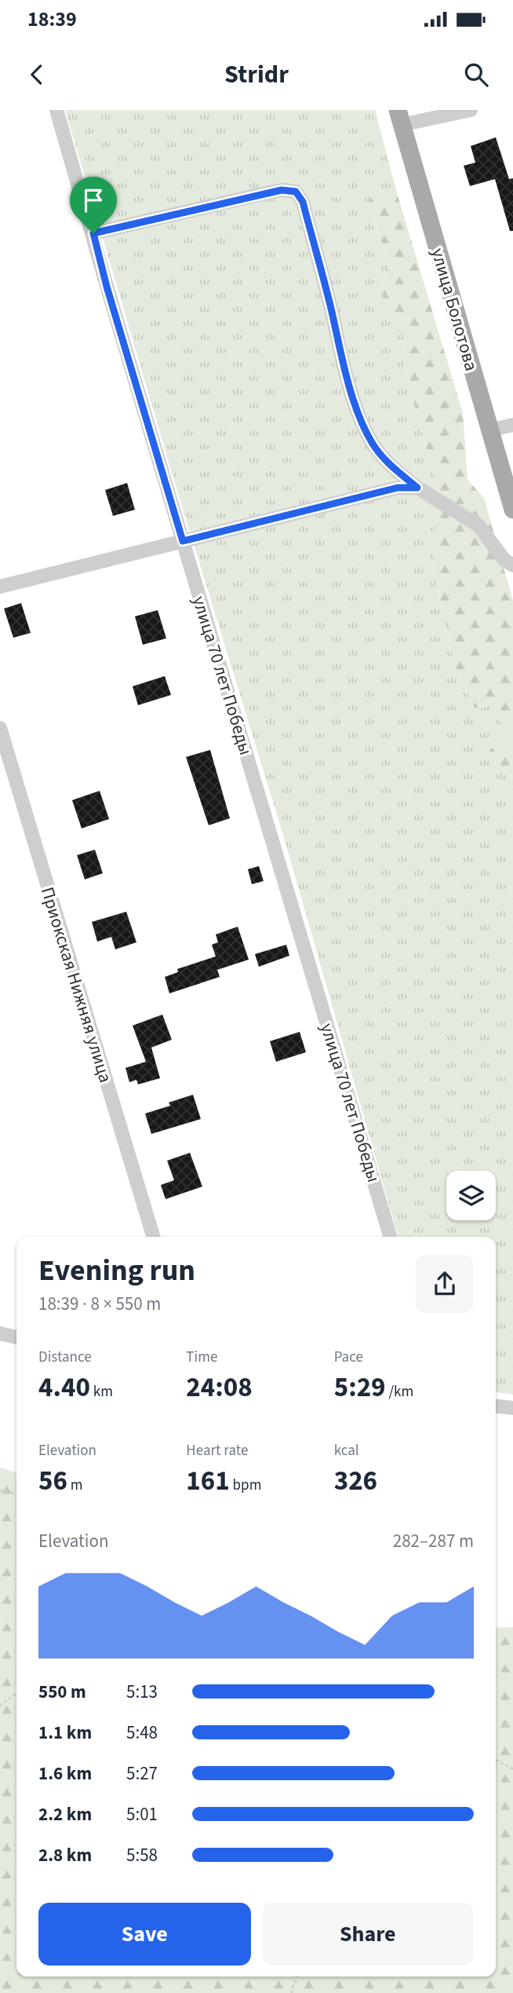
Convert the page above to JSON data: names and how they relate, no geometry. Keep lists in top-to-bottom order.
{
  "streets": {
    "main road": ["улица Болотова"],
    "street": ["улица 70 лет Победы", "Приокская Нижняя улица"]
  },
  "page": {
    "status": "18:39",
    "header": "Stridr",
    "heading": ["Evening run", "18:39 · 8 × 550 m"],
    "stats": [
      ["Distance", "4.40 km"],
      ["Time", "24:08"],
      ["Pace", "5:29 /km"],
      ["Elevation", "56 m"],
      ["Heart rate", "161 bpm"],
      ["kcal", "326"]
    ],
    "chart": ["Elevation", "282–287 m"],
    "list": [
      {
        "name": "550 m",
        "note": "5:13"
      },
      {
        "name": "1.1 km",
        "note": "5:48"
      },
      {
        "name": "1.6 km",
        "note": "5:27"
      },
      {
        "name": "2.2 km",
        "note": "5:01"
      },
      {
        "name": "2.8 km",
        "note": "5:58"
      }
    ],
    "buttons": ["Save", "Share"]
  }
}
